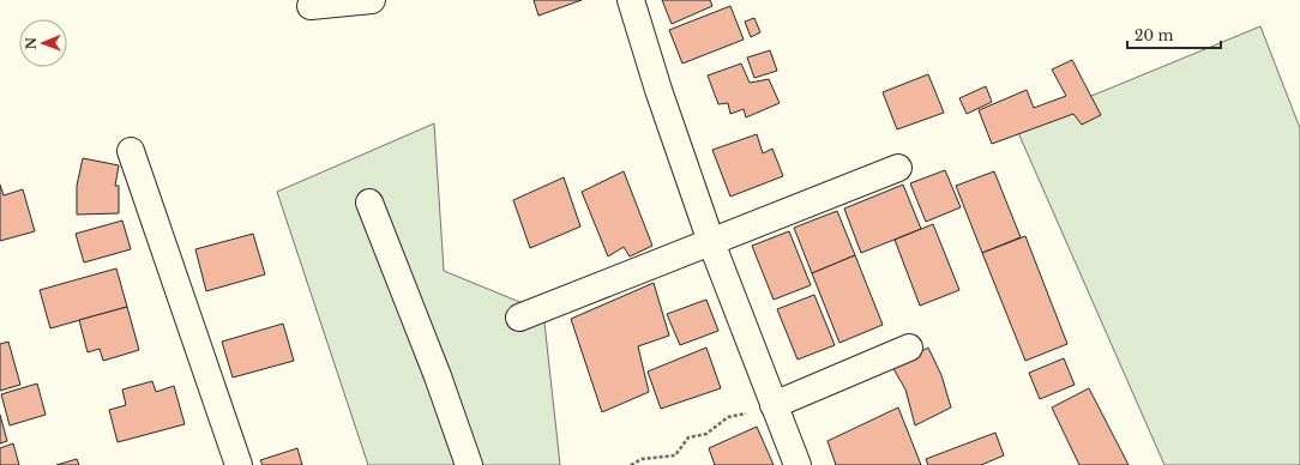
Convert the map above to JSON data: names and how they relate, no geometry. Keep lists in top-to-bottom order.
{
  "scale_bar": "20 m",
  "north": "left"
}
